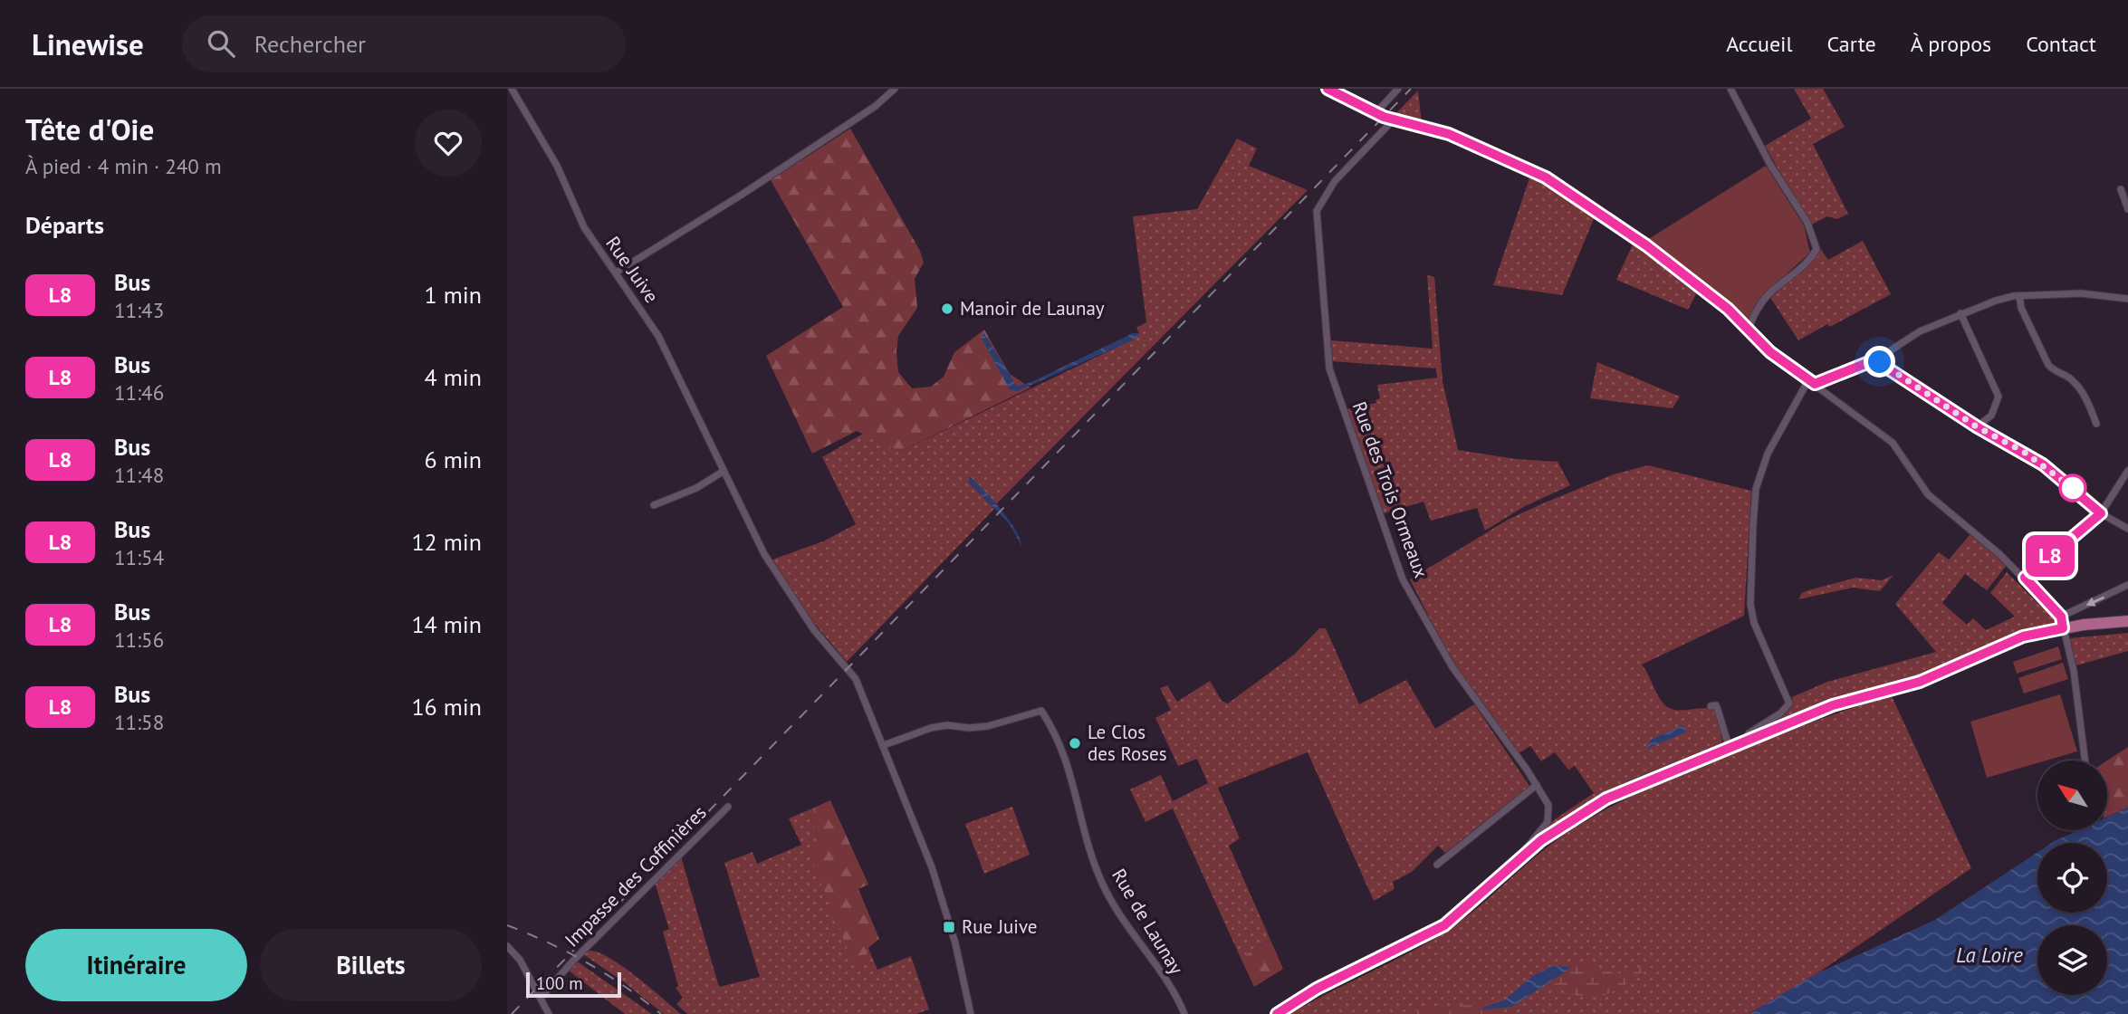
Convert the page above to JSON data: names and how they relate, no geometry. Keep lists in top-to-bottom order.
{
  "streets": {
    "street": [
      "Rue Juive",
      "Rue des Trois Ormeaux",
      "Impasse des Coffinières",
      "Rue de Launay"
    ]
  },
  "crossings": [
    ["Rue Juive", "Rue de Launay"]
  ],
  "water": ["La Loire"],
  "places": {
    "other": ["Manoir de Launay", "Le Clos des Roses"],
    "transit": ["Rue Juive"]
  },
  "lines": ["bus line L8"],
  "scale_bar": "100 m",
  "north": "top left",
  "page": {
    "header": "Linewise",
    "search": "Rechercher",
    "nav": [
      "Accueil",
      "Carte",
      "À propos",
      "Contact"
    ],
    "heading": [
      ["Tête d'Oie", "À pied · 4 min · 240 m"],
      "Départs"
    ],
    "on_map": "L8",
    "list": [
      {
        "mark": "L8",
        "name": "Bus",
        "note": "11:43",
        "value": "1 min"
      },
      {
        "mark": "L8",
        "name": "Bus",
        "note": "11:46",
        "value": "4 min"
      },
      {
        "mark": "L8",
        "name": "Bus",
        "note": "11:48",
        "value": "6 min"
      },
      {
        "mark": "L8",
        "name": "Bus",
        "note": "11:54",
        "value": "12 min"
      },
      {
        "mark": "L8",
        "name": "Bus",
        "note": "11:56",
        "value": "14 min"
      },
      {
        "mark": "L8",
        "name": "Bus",
        "note": "11:58",
        "value": "16 min"
      }
    ],
    "buttons": ["Itinéraire", "Billets"],
    "scale": "100 m"
  }
}
